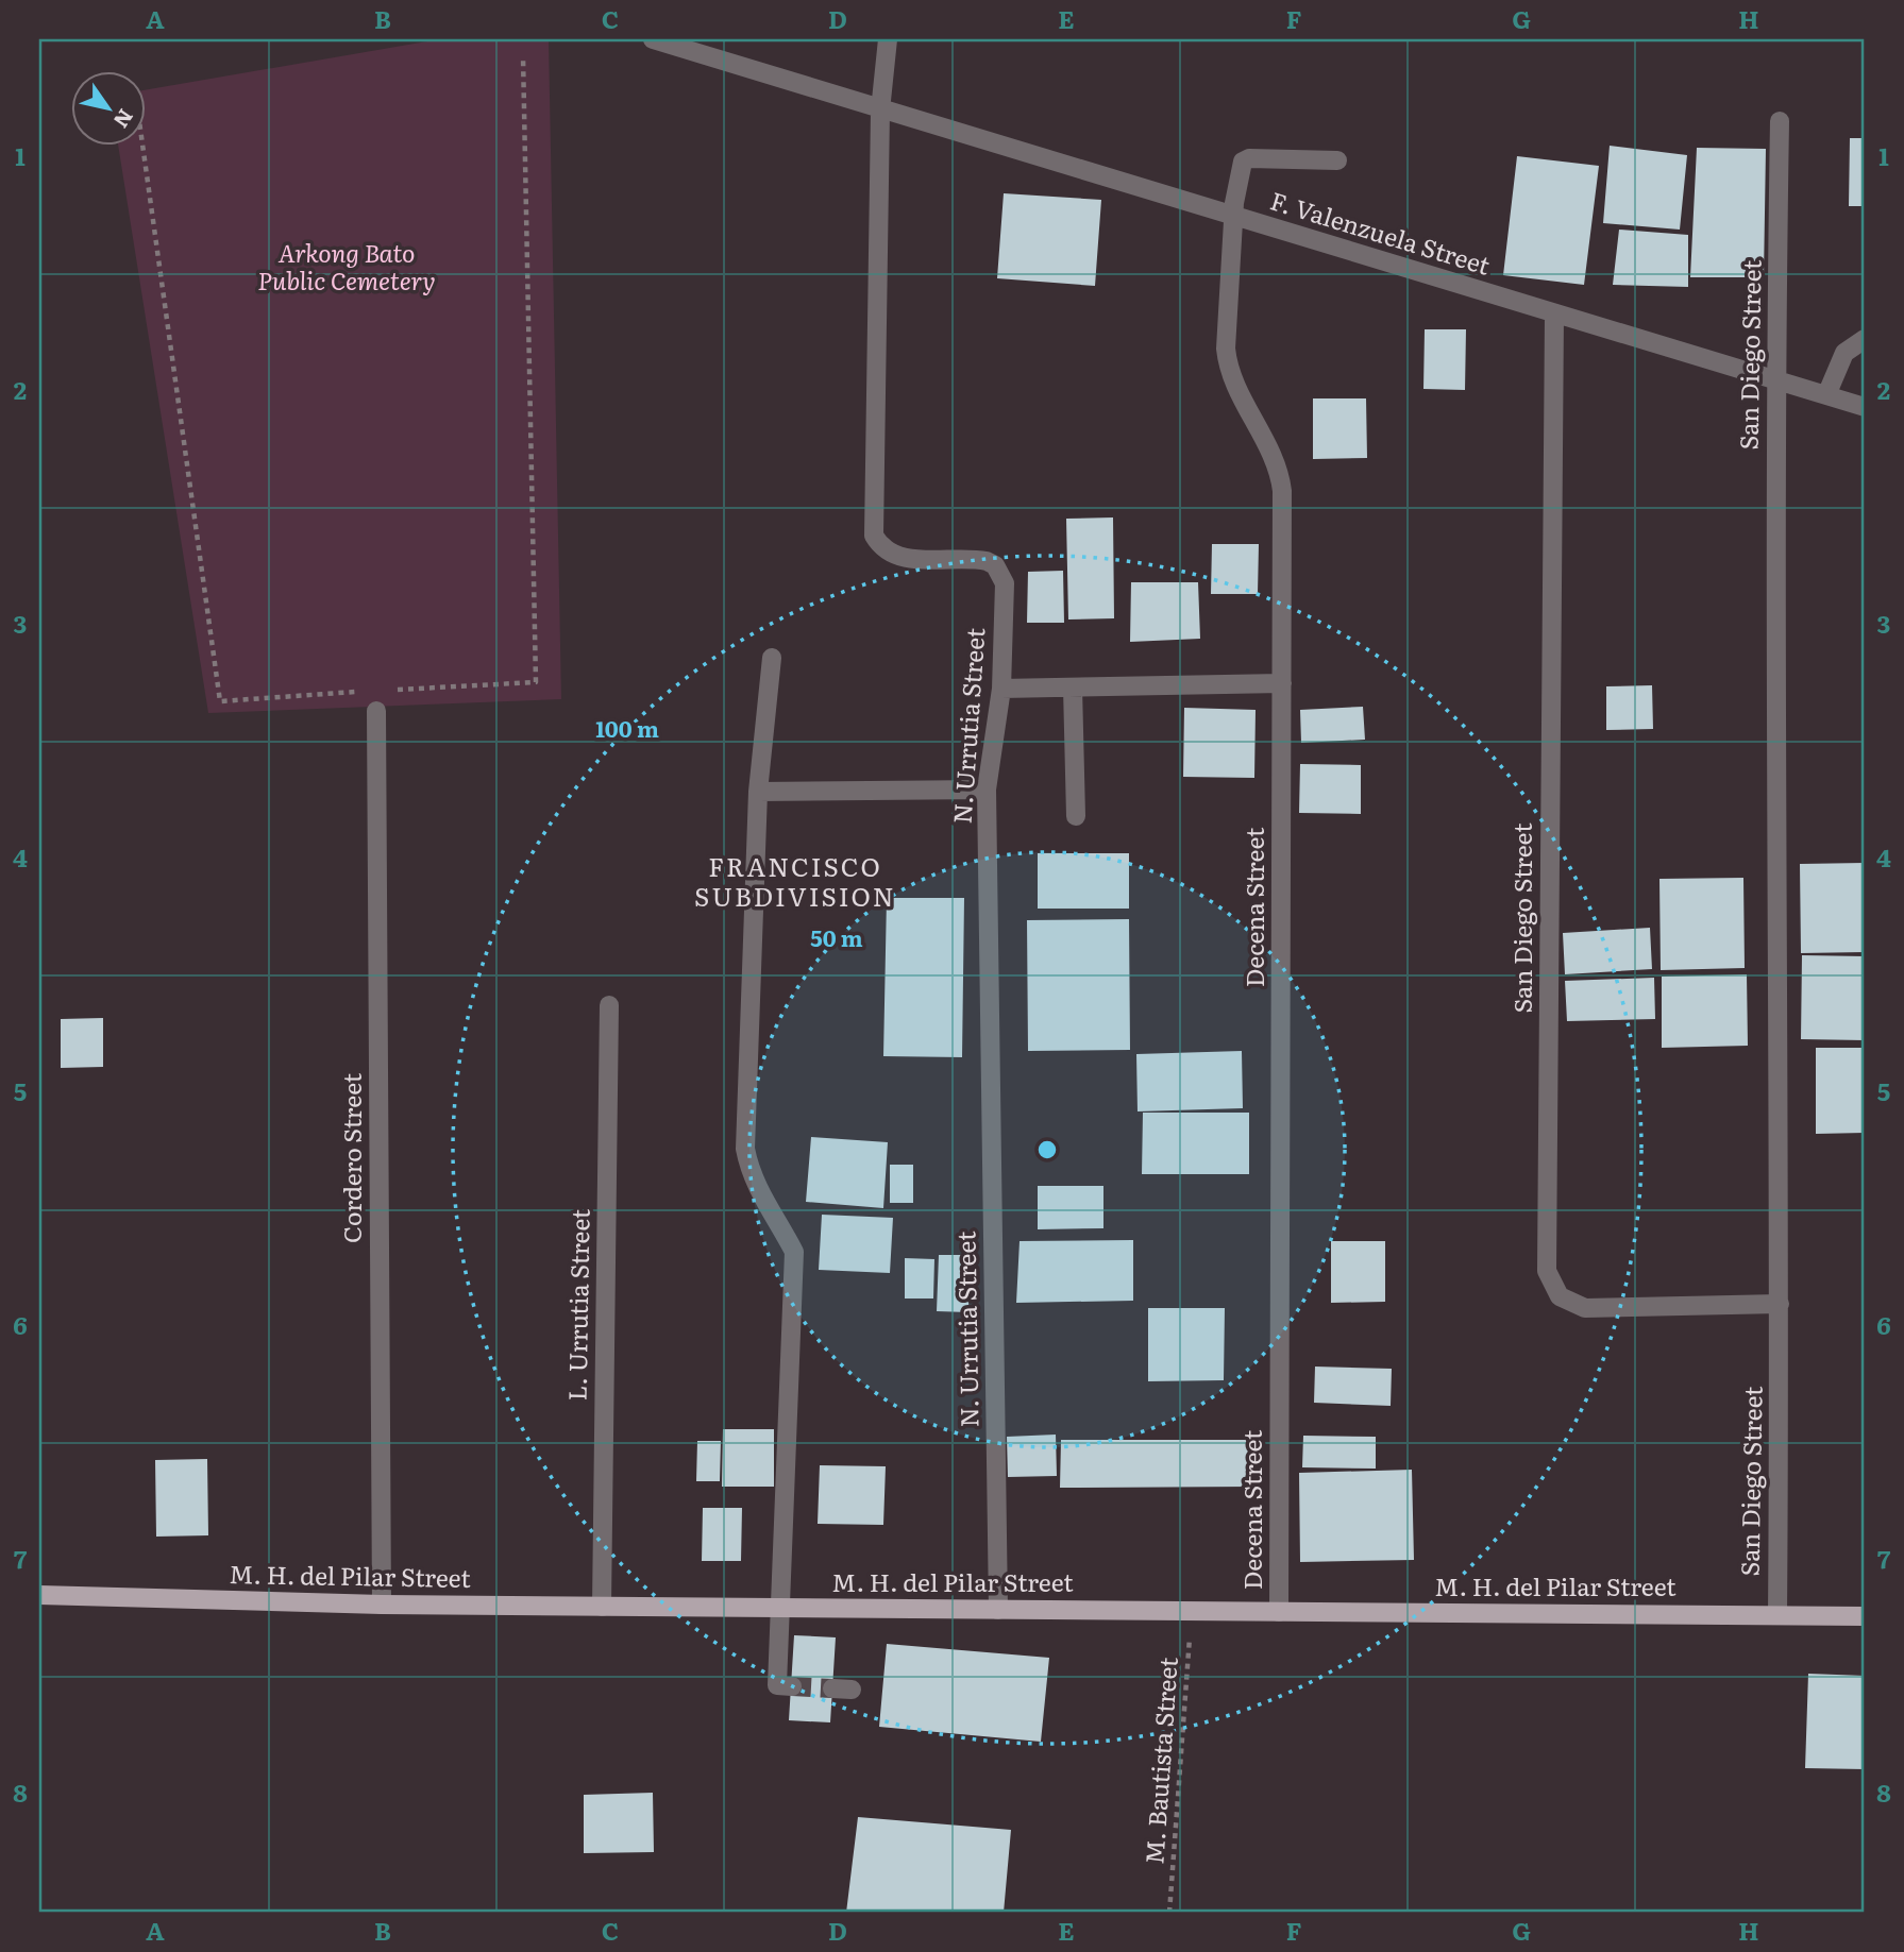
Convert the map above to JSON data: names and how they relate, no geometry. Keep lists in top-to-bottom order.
{
  "streets": {
    "main road": ["M. H. del Pilar Street"],
    "street": [
      "F. Valenzuela Street",
      "San Diego Street",
      "N. Urrutia Street",
      "Decena Street",
      "Cordero Street",
      "L. Urrutia Street"
    ],
    "path": ["M. Bautista Street"]
  },
  "crossings": [
    ["F. Valenzuela Street", "San Diego Street"],
    ["F. Valenzuela Street", "N. Urrutia Street"],
    ["F. Valenzuela Street", "Decena Street"],
    ["San Diego Street", "M. H. del Pilar Street"],
    ["N. Urrutia Street", "M. H. del Pilar Street"],
    ["Decena Street", "M. H. del Pilar Street"],
    ["Cordero Street", "M. H. del Pilar Street"],
    ["L. Urrutia Street", "M. H. del Pilar Street"],
    ["M. H. del Pilar Street", "M. Bautista Street"]
  ],
  "districts": ["FRANCISCO SUBDIVISION"],
  "parks": ["Arkong Bato Public Cemetery"],
  "north": "bottom right",
  "grid": {
    "columns": [
      "A",
      "B",
      "C",
      "D",
      "E",
      "F",
      "G",
      "H"
    ],
    "rows": [
      "1",
      "2",
      "3",
      "4",
      "5",
      "6",
      "7",
      "8"
    ]
  },
  "rings": ["100 m", "50 m"]
}
